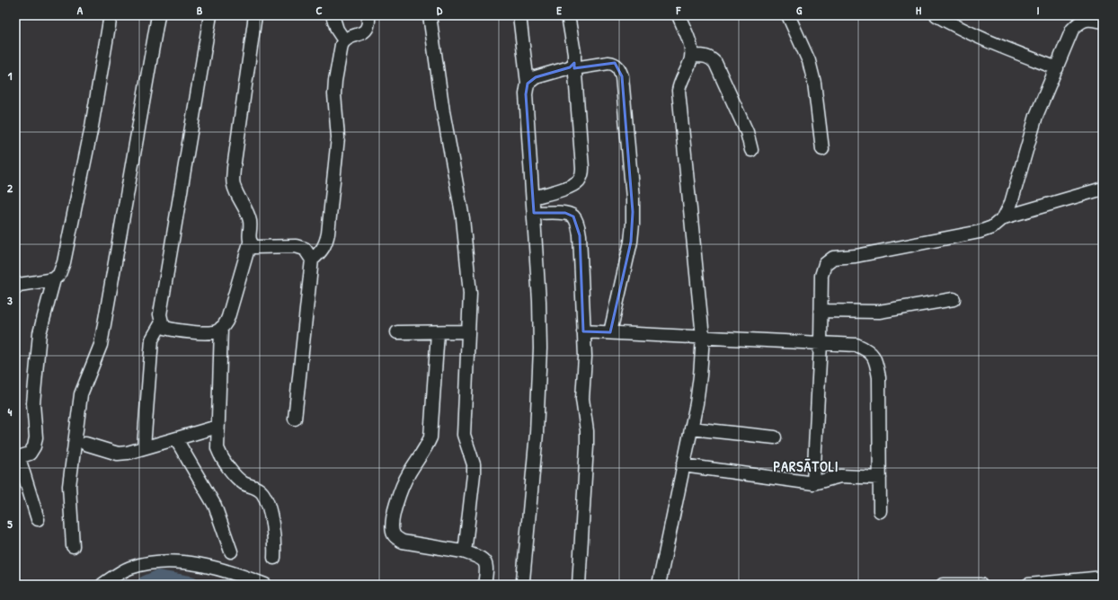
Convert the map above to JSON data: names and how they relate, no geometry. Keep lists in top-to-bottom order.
{
  "districts": ["PARSĀTOLI"],
  "grid": {
    "columns": [
      "A",
      "B",
      "C",
      "D",
      "E",
      "F",
      "G",
      "H",
      "I"
    ],
    "rows": [
      "1",
      "2",
      "3",
      "4",
      "5"
    ]
  }
}
